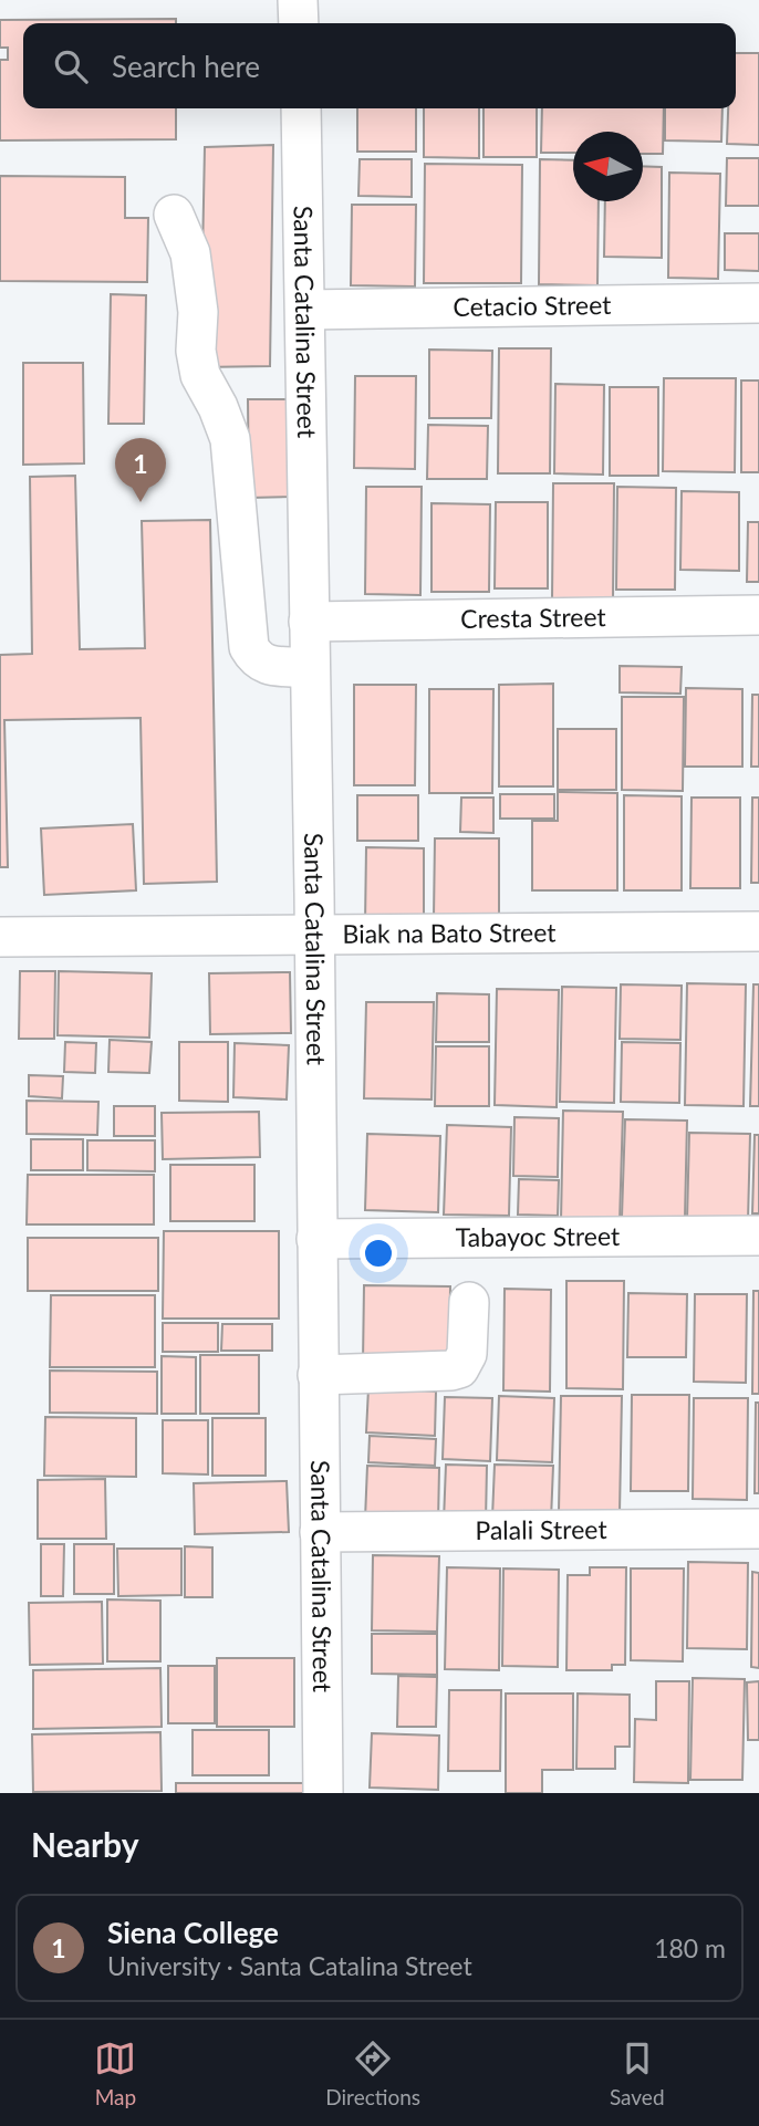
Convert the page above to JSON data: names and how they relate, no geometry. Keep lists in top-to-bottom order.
{
  "streets": {
    "street": [
      "Cetacio Street",
      "Santa Catalina Street",
      "Cresta Street",
      "Biak na Bato Street",
      "Tabayoc Street",
      "Palali Street"
    ]
  },
  "crossings": [
    ["Cetacio Street", "Santa Catalina Street"],
    ["Santa Catalina Street", "Cresta Street"],
    ["Santa Catalina Street", "Biak na Bato Street"],
    ["Santa Catalina Street", "Tabayoc Street"],
    ["Santa Catalina Street", "Palali Street"]
  ],
  "north": "left",
  "page": {
    "search": "Search here",
    "pins": "1",
    "heading": "Nearby",
    "list": [
      {
        "mark": "1",
        "name": "Siena College",
        "note": "University · Santa Catalina Street",
        "value": "180 m"
      }
    ],
    "nav": ["Map", "Directions", "Saved"]
  }
}
